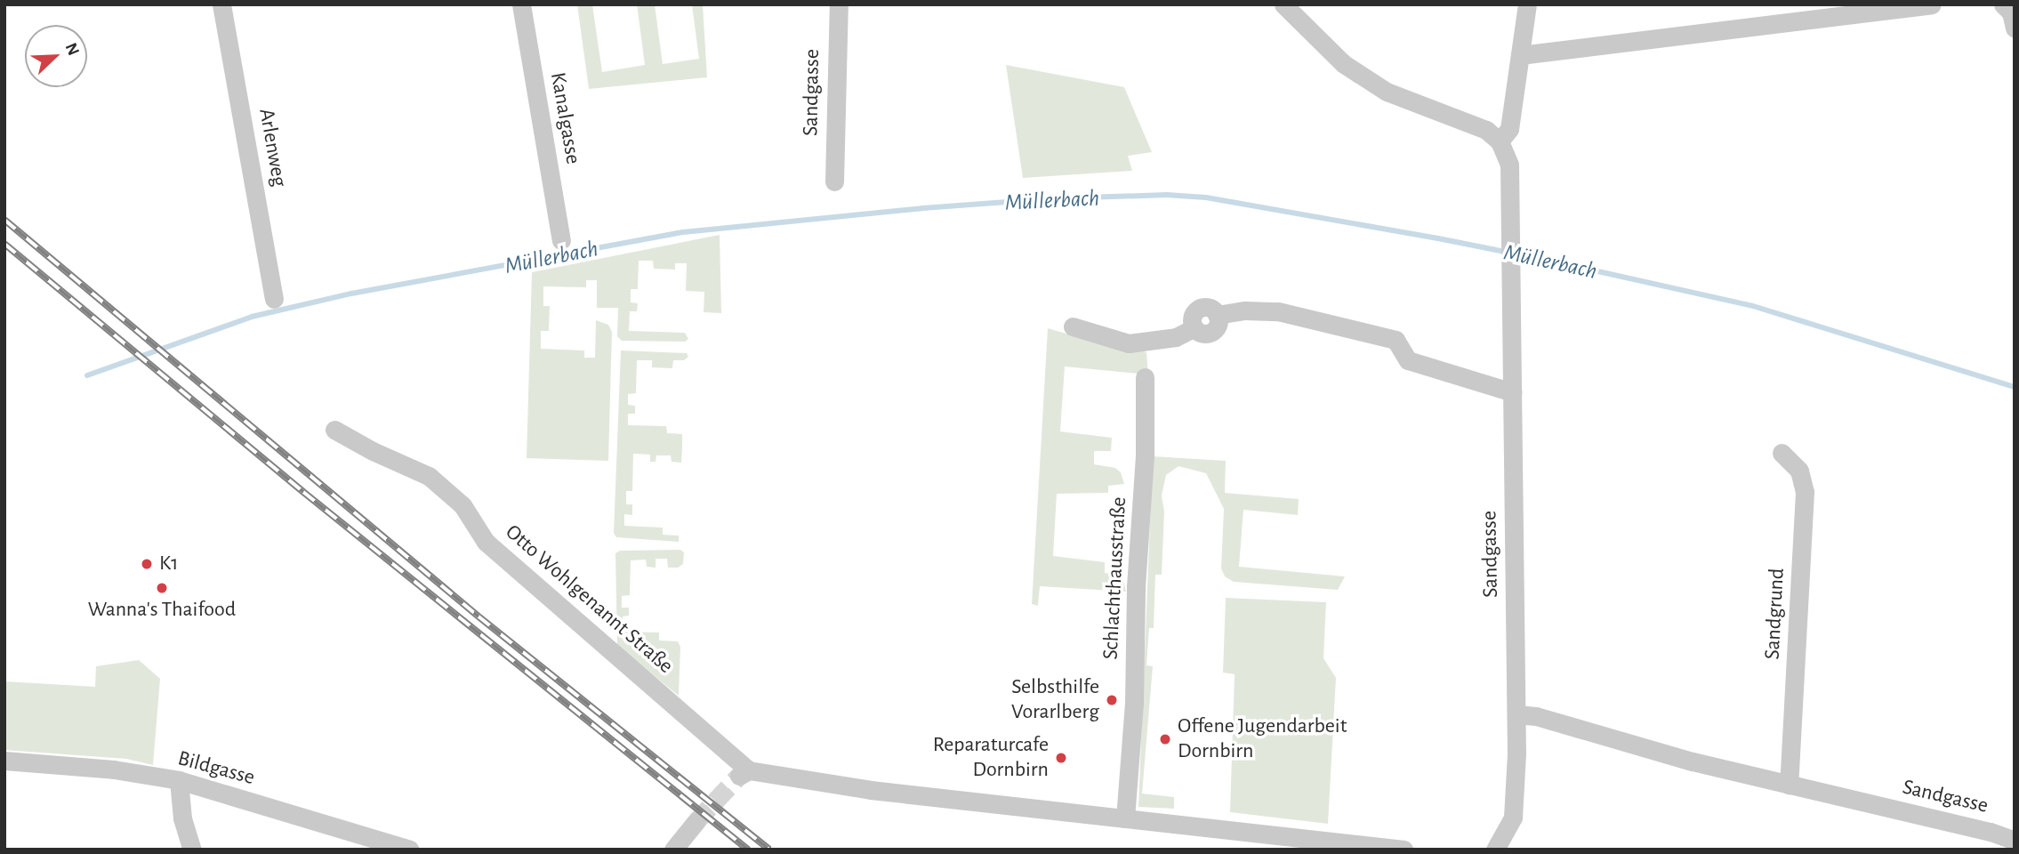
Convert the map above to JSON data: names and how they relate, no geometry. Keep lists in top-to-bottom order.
{
  "streets": {
    "street": [
      "Sandgasse",
      "Kanalgasse",
      "Arlenweg",
      "Schlachthausstraße",
      "Otto Wohlgenannt Straße",
      "Sandgrund",
      "Bildgasse"
    ]
  },
  "crossings": [
    ["Sandgasse", "Sandgrund"],
    ["Schlachthausstraße", "Otto Wohlgenannt Straße"]
  ],
  "water": ["Müllerbach"],
  "places": [
    "K1",
    "Wanna's Thaifood",
    "Selbsthilfe Vorarlberg",
    "Offene Jugendarbeit Dornbirn",
    "Reparaturcafe Dornbirn"
  ],
  "north": "top right"
}
